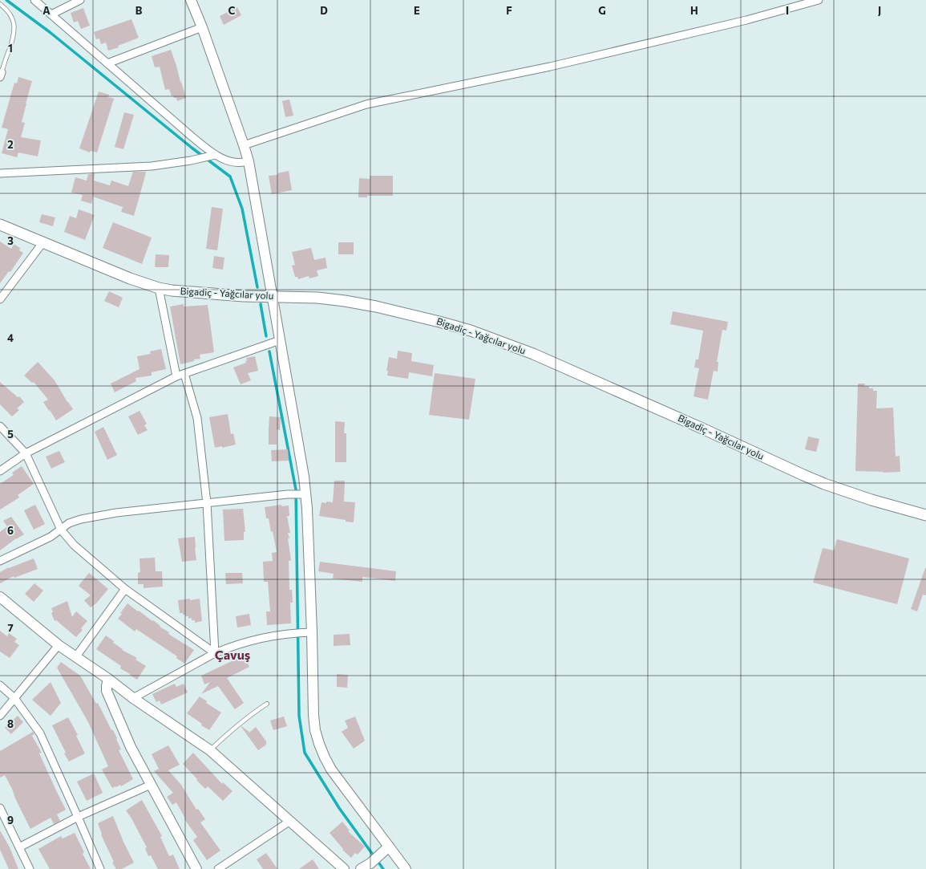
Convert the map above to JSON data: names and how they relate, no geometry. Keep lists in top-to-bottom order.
{
  "streets": {
    "main road": ["Bigadiç - Yağcılar yolu"]
  },
  "districts": ["Çavuş"],
  "grid": {
    "columns": [
      "A",
      "B",
      "C",
      "D",
      "E",
      "F",
      "G",
      "H",
      "I",
      "J"
    ],
    "rows": [
      "1",
      "2",
      "3",
      "4",
      "5",
      "6",
      "7",
      "8",
      "9"
    ]
  }
}
